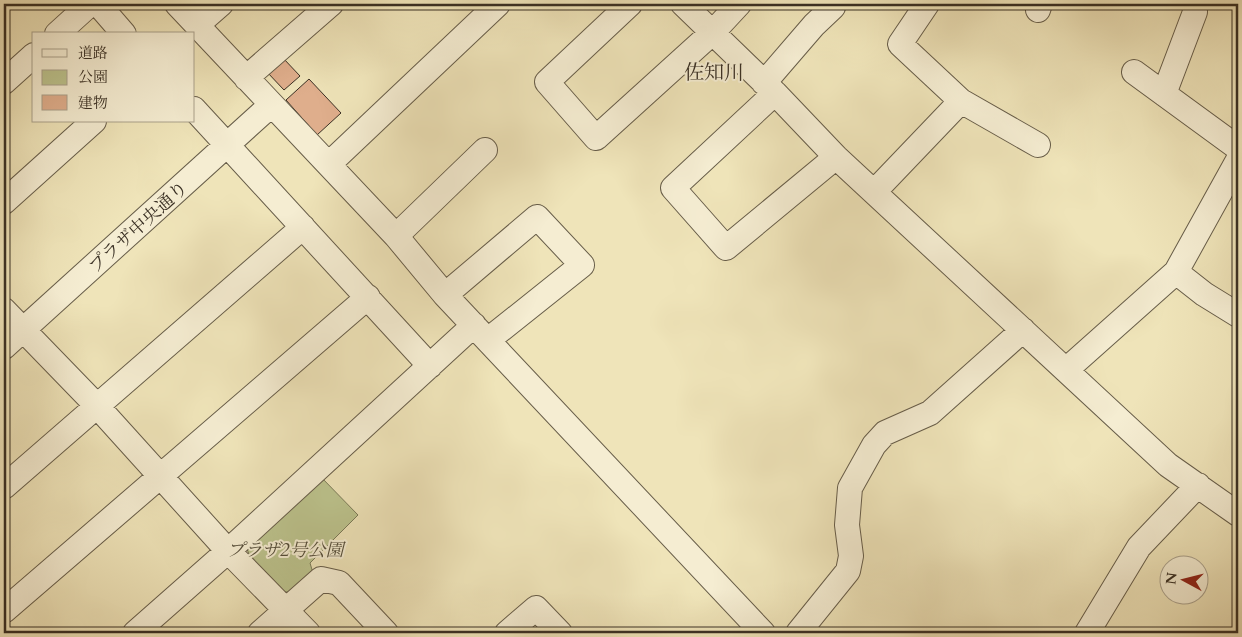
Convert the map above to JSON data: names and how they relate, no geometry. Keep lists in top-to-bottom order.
{
  "streets": {
    "street": ["プラザ中央通り"]
  },
  "districts": ["佐知川"],
  "parks": ["プラザ2号公園"],
  "legend": ["道路", "公園", "建物"],
  "north": "left"
}
